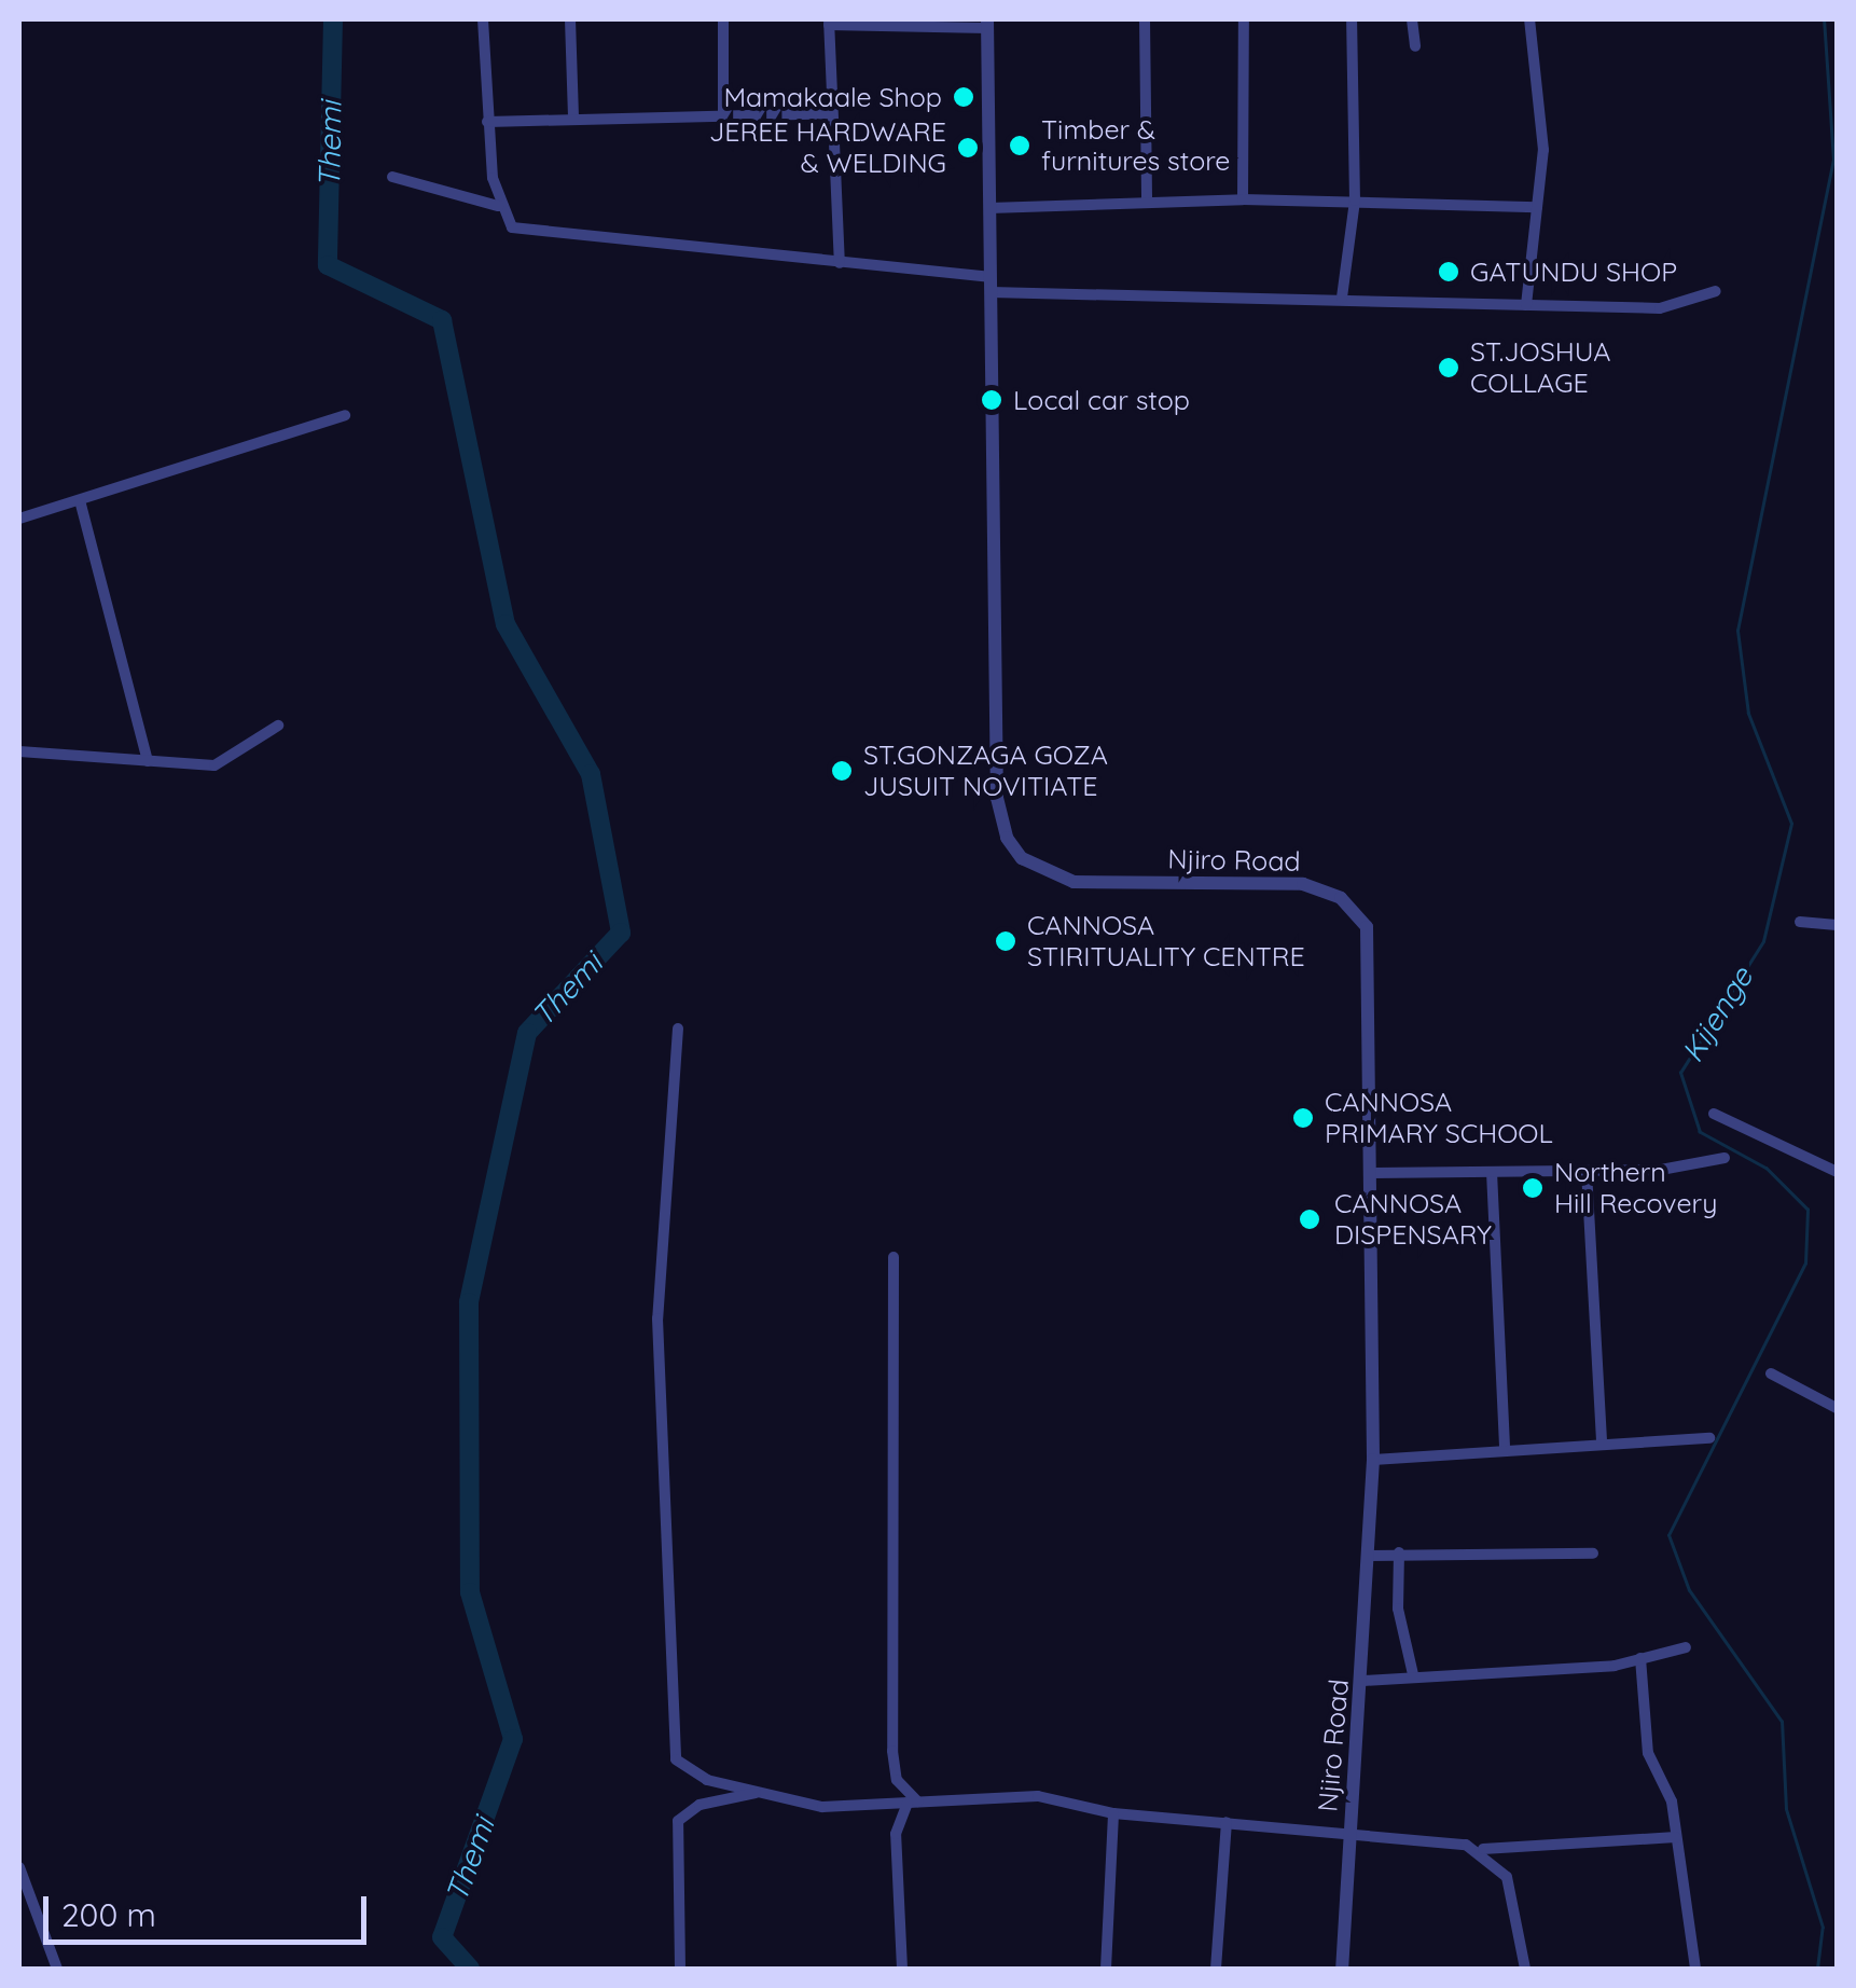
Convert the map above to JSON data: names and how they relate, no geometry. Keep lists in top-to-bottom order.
{
  "streets": {
    "street": ["Njiro Road"]
  },
  "water": ["Themi", "Kijenge"],
  "places": [
    "Mamakaale Shop",
    "Timber & furnitures store",
    "JEREE HARDWARE & WELDING",
    "GATUNDU SHOP",
    "ST.JOSHUA COLLAGE",
    "Local car stop",
    "ST.GONZAGA GOZA JUSUIT NOVITIATE",
    "CANNOSA STIRITUALITY CENTRE",
    "CANNOSA PRIMARY SCHOOL",
    "Northern Hill Recovery",
    "CANNOSA DISPENSARY"
  ],
  "scale_bar": "200 m"
}
